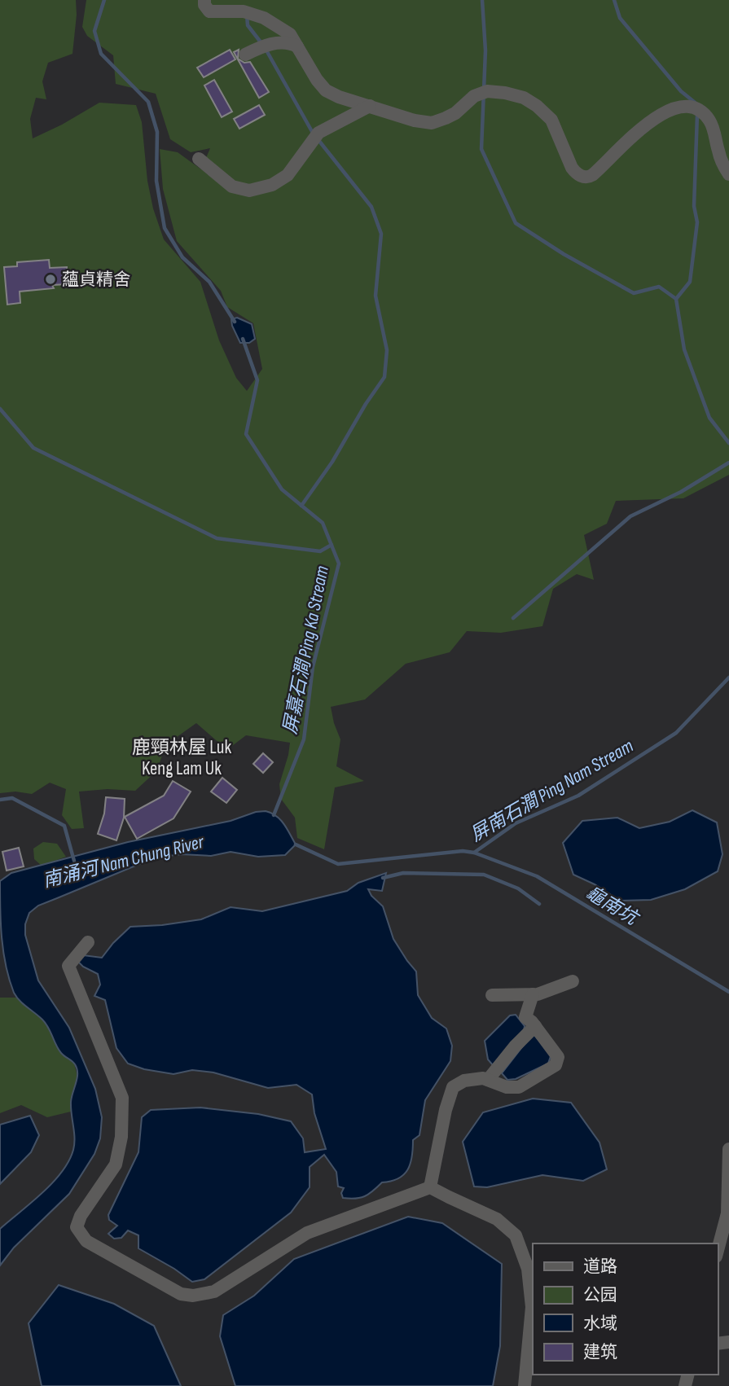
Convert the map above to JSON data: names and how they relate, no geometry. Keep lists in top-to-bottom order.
{
  "districts": ["鹿頸林屋 Luk Keng Lam Uk"],
  "water": [
    "屏嘉石澗 Ping Ka Stream",
    "屏南石澗 Ping Nam Stream",
    "南涌河 Nam Chung River",
    "龜南坑"
  ],
  "places": ["蘊貞精舍"],
  "legend": [
    "道路",
    "公园",
    "水域",
    "建筑"
  ]
}
